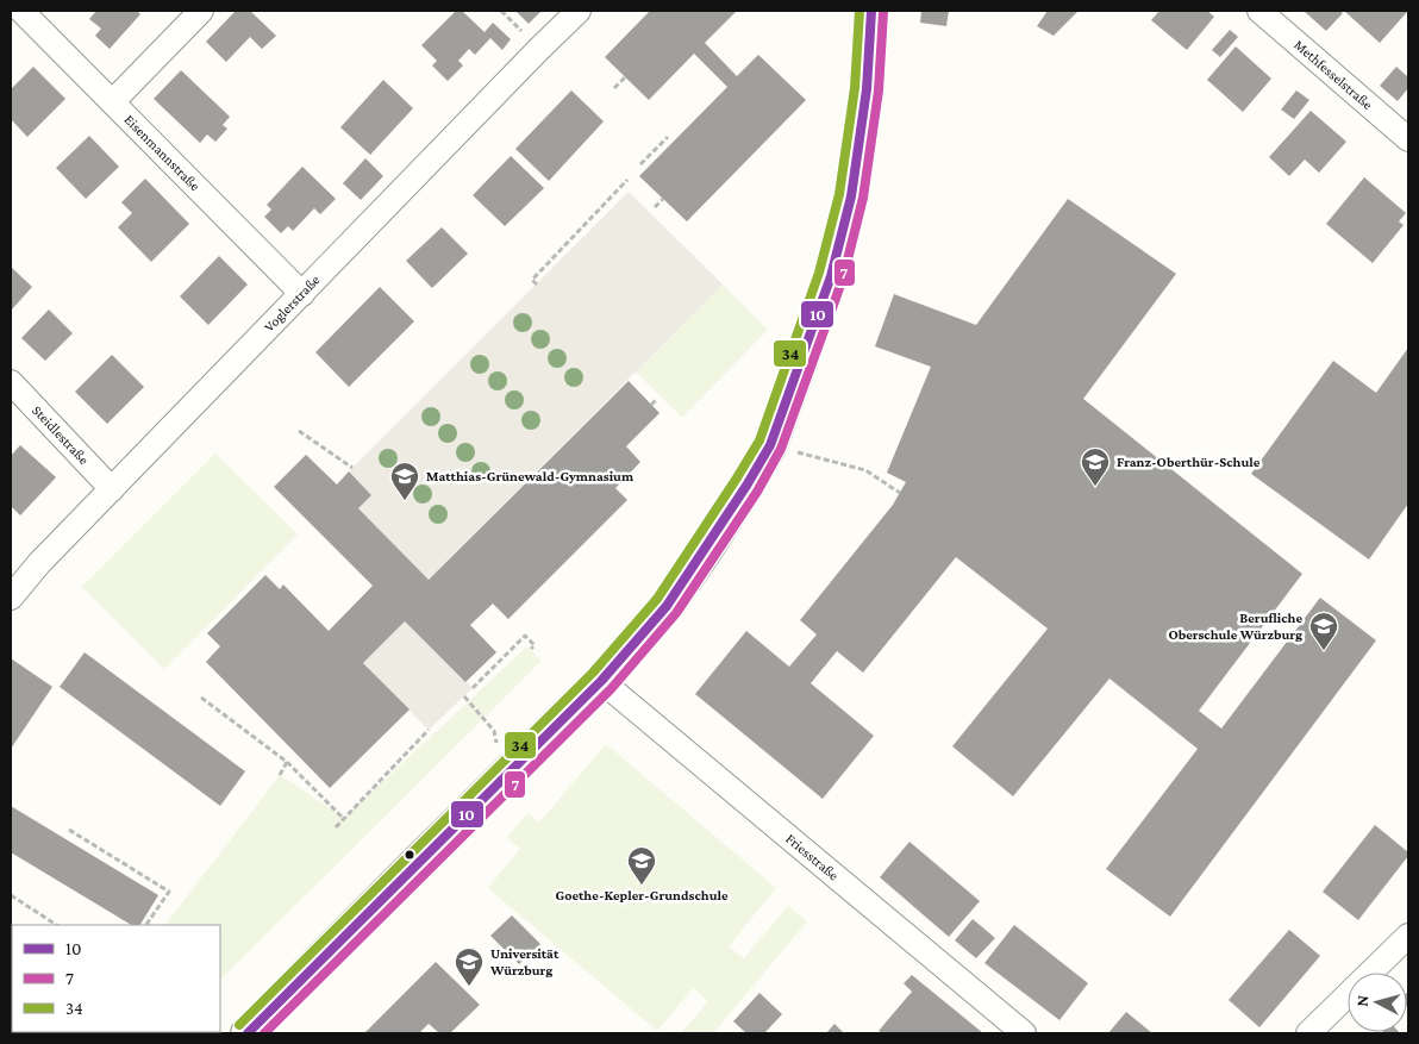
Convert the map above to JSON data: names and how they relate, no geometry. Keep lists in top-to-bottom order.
{
  "streets": {
    "street": [
      "Methfesselstraße",
      "Eisenmannstraße",
      "Voglerstraße",
      "Steidlestraße",
      "Friesstraße"
    ]
  },
  "crossings": [
    ["Eisenmannstraße", "Voglerstraße"],
    ["Voglerstraße", "Steidlestraße"]
  ],
  "places": {
    "school or university": [
      "Franz-Oberthür-Schule",
      "Matthias-Grünewald-Gymnasium",
      "Berufliche Oberschule Würzburg",
      "Goethe-Kepler-Grundschule",
      "Universität Würzburg"
    ]
  },
  "lines": ["transit line 10", "transit line 34", "transit line 7"],
  "legend": ["10", "7", "34"],
  "north": "left"
}
